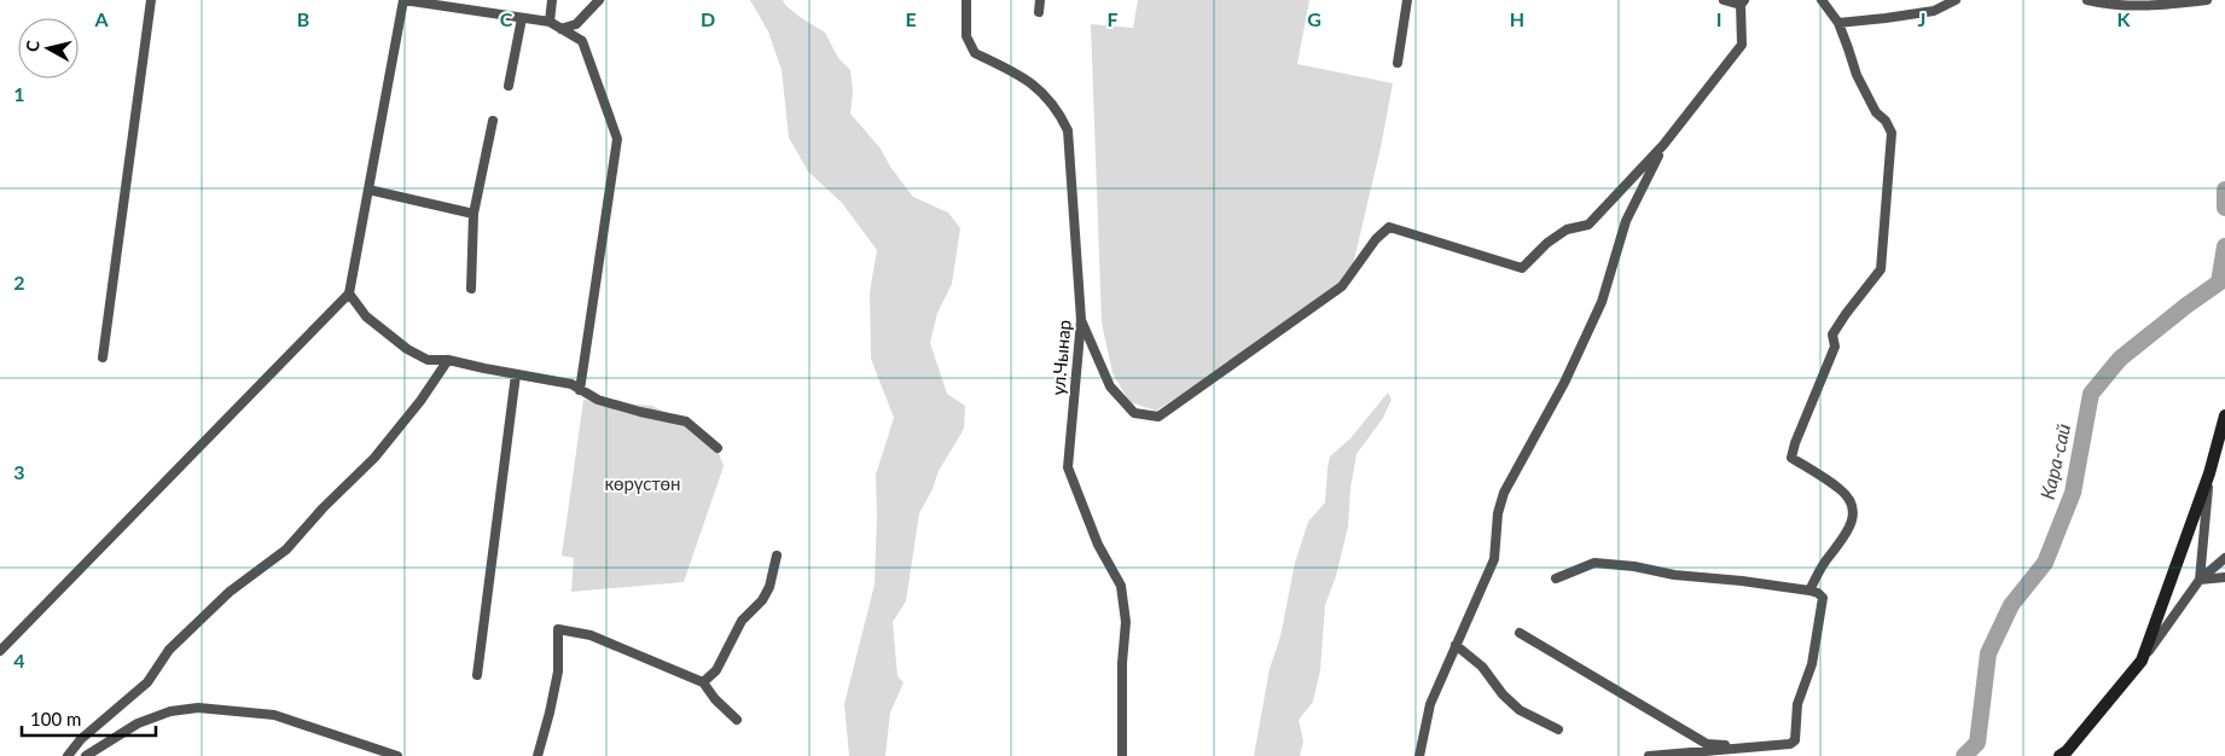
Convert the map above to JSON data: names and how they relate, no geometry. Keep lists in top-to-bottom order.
{
  "streets": {
    "street": ["ул.Чынар"]
  },
  "water": ["Кара-сай"],
  "parks": ["көрүстөн"],
  "scale_bar": "100 m",
  "north": "left",
  "grid": {
    "columns": [
      "A",
      "B",
      "C",
      "D",
      "E",
      "F",
      "G",
      "H",
      "I",
      "J",
      "K"
    ],
    "rows": [
      "1",
      "2",
      "3",
      "4"
    ]
  }
}
